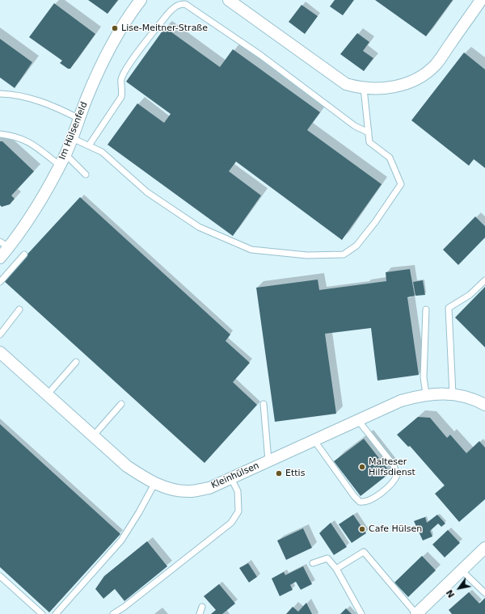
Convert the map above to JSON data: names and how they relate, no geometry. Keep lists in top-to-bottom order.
{
  "streets": {
    "street": ["Im Hülsenfeld", "Kleinhülsen"]
  },
  "places": [
    "Lise-Meitner-Straße",
    "Malteser Hilfsdienst",
    "Ettis",
    "Cafe Hülsen"
  ],
  "north": "bottom left"
}
